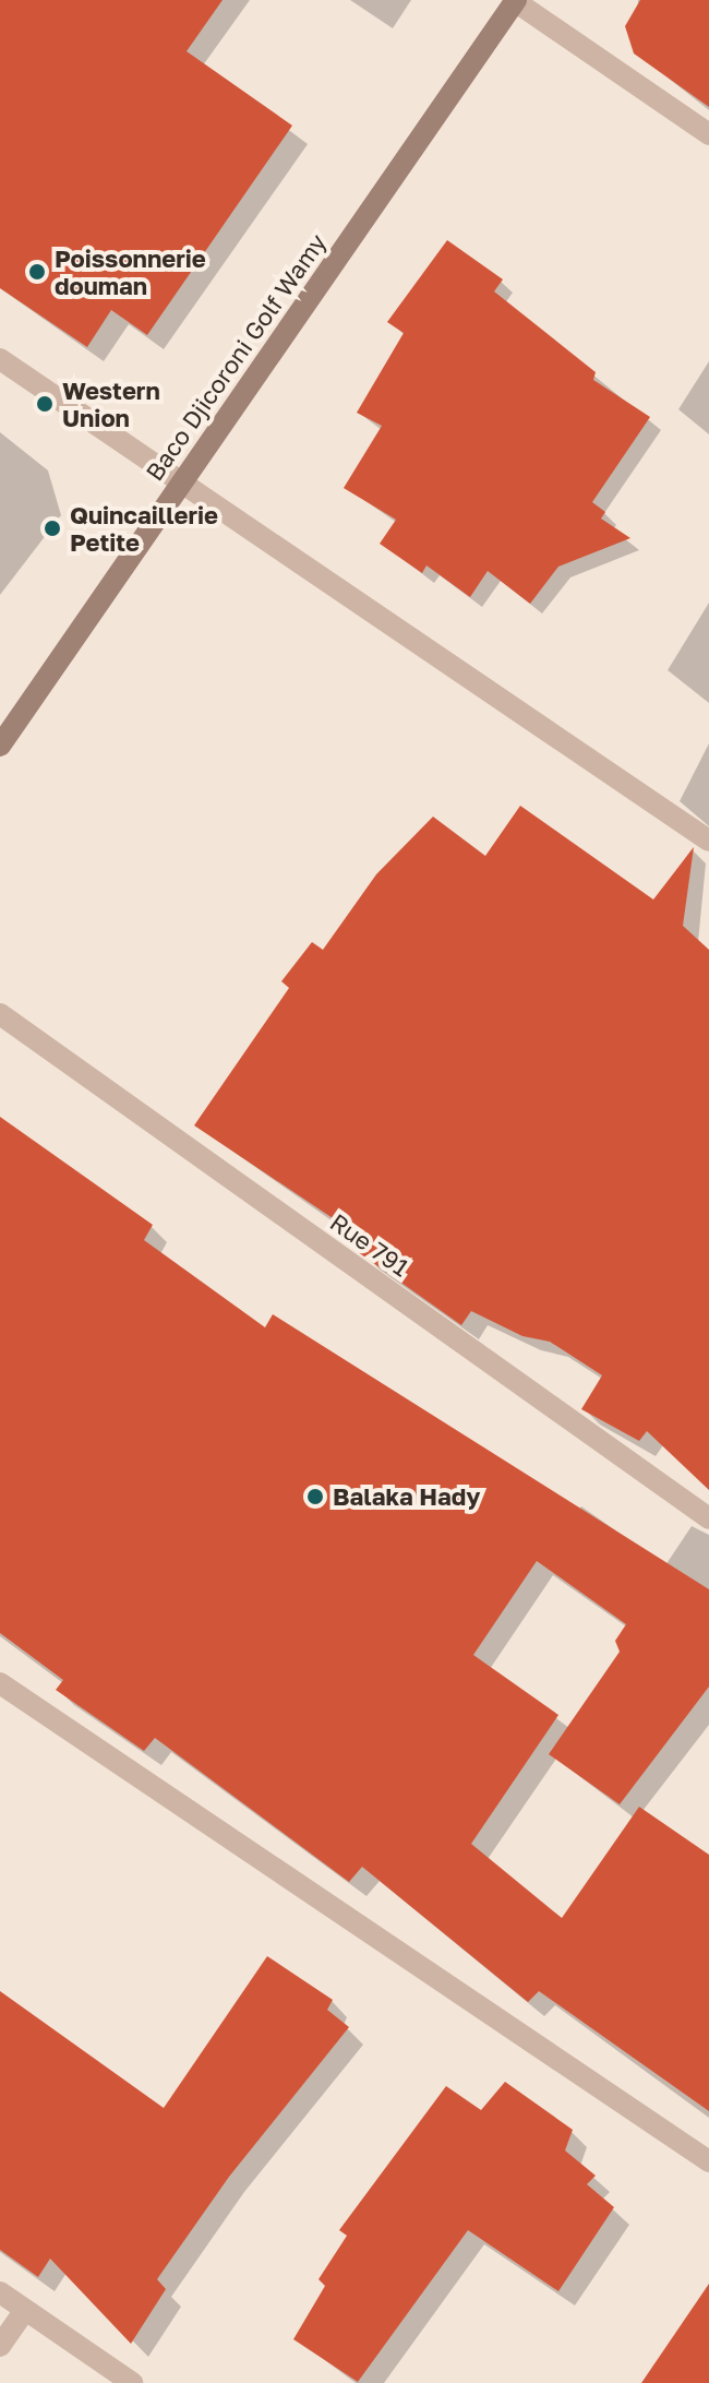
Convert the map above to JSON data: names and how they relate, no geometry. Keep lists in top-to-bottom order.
{
  "streets": {
    "street": ["Baco Djicoroni Golf Wamy", "Rue 791"]
  },
  "places": [
    "Poissonnerie douman",
    "Western Union",
    "Quincaillerie Petite",
    "Balaka Hady"
  ]
}
